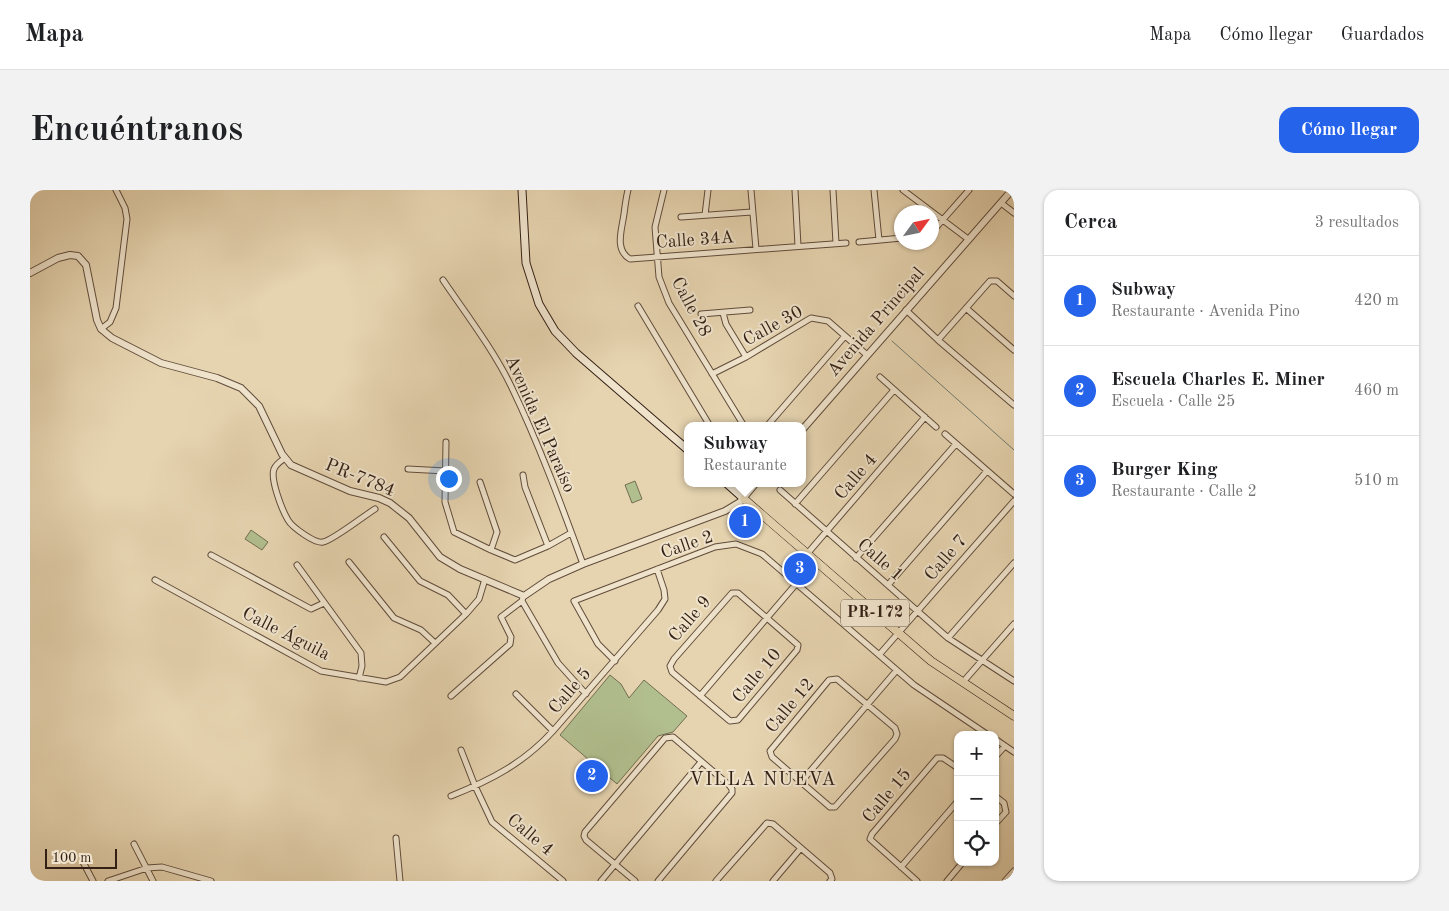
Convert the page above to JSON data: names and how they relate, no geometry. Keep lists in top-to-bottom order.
{
  "streets": {
    "main road": ["PR-172"],
    "street": [
      "Calle 34A",
      "Calle 28",
      "Avenida Principal",
      "Calle 30",
      "Avenida El Paraíso",
      "Calle 4",
      "PR-7784",
      "Calle 2",
      "Calle 7",
      "Calle 1",
      "Calle 9",
      "Calle Águila",
      "Calle 10",
      "Calle 5",
      "Calle 12",
      "Calle 15"
    ]
  },
  "crossings": [
    ["Calle 34A", "Calle 28"],
    ["Calle 28", "Calle 30"],
    ["Avenida Principal", "Calle 30"],
    ["Calle 4", "Calle 1"],
    ["Calle 4", "PR-172"],
    ["Calle 4", "Calle 5"],
    ["PR-7784", "Calle Águila"],
    ["Calle 2", "Calle 7"],
    ["Calle 2", "Calle 5"],
    ["Calle 7", "Calle 1"],
    ["Calle 7", "PR-172"],
    ["Calle 9", "Calle 10"]
  ],
  "districts": ["VILLA NUEVA"],
  "scale_bar": "100 m",
  "north": "top right",
  "page": {
    "header": "Mapa",
    "nav": ["Mapa", "Cómo llegar", "Guardados"],
    "buttons": "Cómo llegar",
    "title": "Encuéntranos",
    "heading": ["Cerca", "3 resultados"],
    "list": [
      {
        "mark": "1",
        "name": "Subway",
        "note": "Restaurante · Avenida Pino",
        "value": "420 m"
      },
      {
        "mark": "2",
        "name": "Escuela Charles E. Miner",
        "note": "Escuela · Calle 25",
        "value": "460 m"
      },
      {
        "mark": "3",
        "name": "Burger King",
        "note": "Restaurante · Calle 2",
        "value": "510 m"
      }
    ],
    "popup": ["Subway", "Restaurante"],
    "pins": ["1", "3", "2"],
    "map_buttons": ["+", "−"],
    "scale": "100 m"
  }
}
